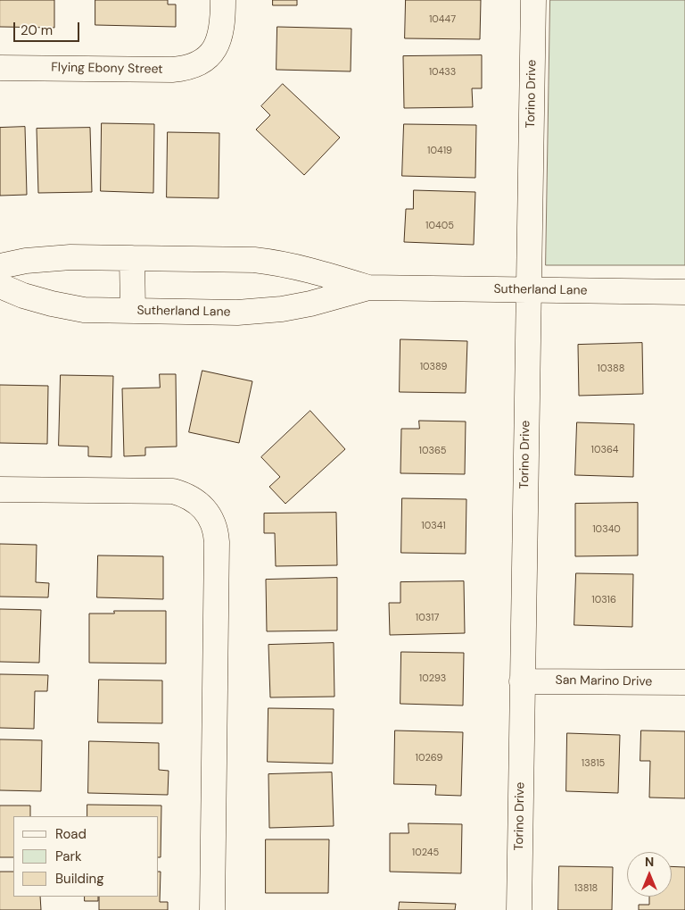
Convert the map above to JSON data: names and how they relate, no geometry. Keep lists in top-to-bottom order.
{
  "streets": {
    "street": [
      "Flying Ebony Street",
      "Torino Drive",
      "Sutherland Lane",
      "San Marino Drive"
    ]
  },
  "crossings": [
    ["Torino Drive", "Sutherland Lane"],
    ["Torino Drive", "San Marino Drive"]
  ],
  "house_numbers": [
    "10447",
    "10433",
    "10419",
    "10405",
    "10389",
    "10388",
    "10364",
    "10365",
    "10341",
    "10340",
    "10316",
    "10317",
    "10293",
    "10269",
    "13815",
    "10245",
    "13818"
  ],
  "legend": ["Road", "Park", "Building"],
  "scale_bar": "20 m",
  "north": "top"
}
